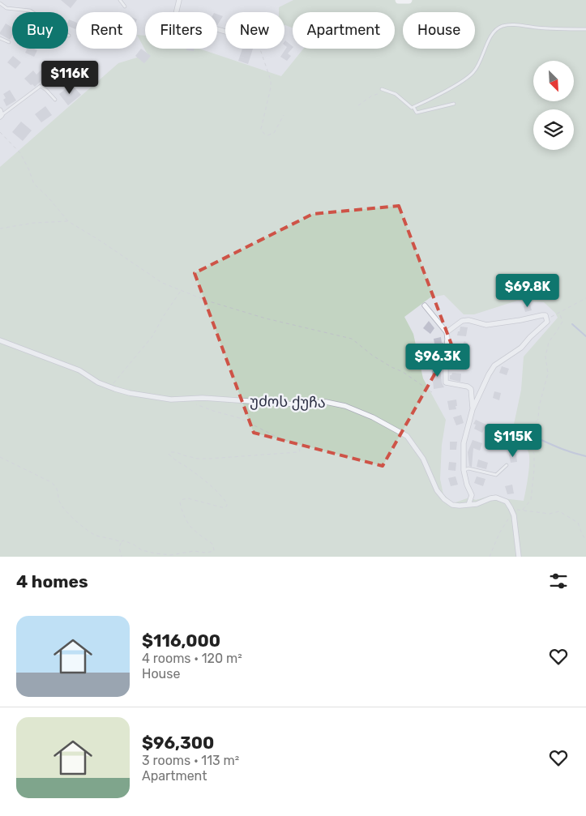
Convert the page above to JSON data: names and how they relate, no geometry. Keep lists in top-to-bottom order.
{
  "streets": {
    "street": ["უძოს ქუჩა"]
  },
  "north": "bottom right",
  "page": {
    "chip": [
      "Buy",
      "Rent",
      "Filters",
      "New",
      "Apartment",
      "House"
    ],
    "price": [
      "$116K",
      "$69.8K",
      "$96.3K",
      "$115K"
    ],
    "heading": "4 homes",
    "list": [
      {
        "name": "$116,000",
        "note": "4 rooms · 120 m² · House"
      },
      {
        "name": "$96,300",
        "note": "3 rooms · 113 m² · Apartment"
      }
    ]
  }
}
